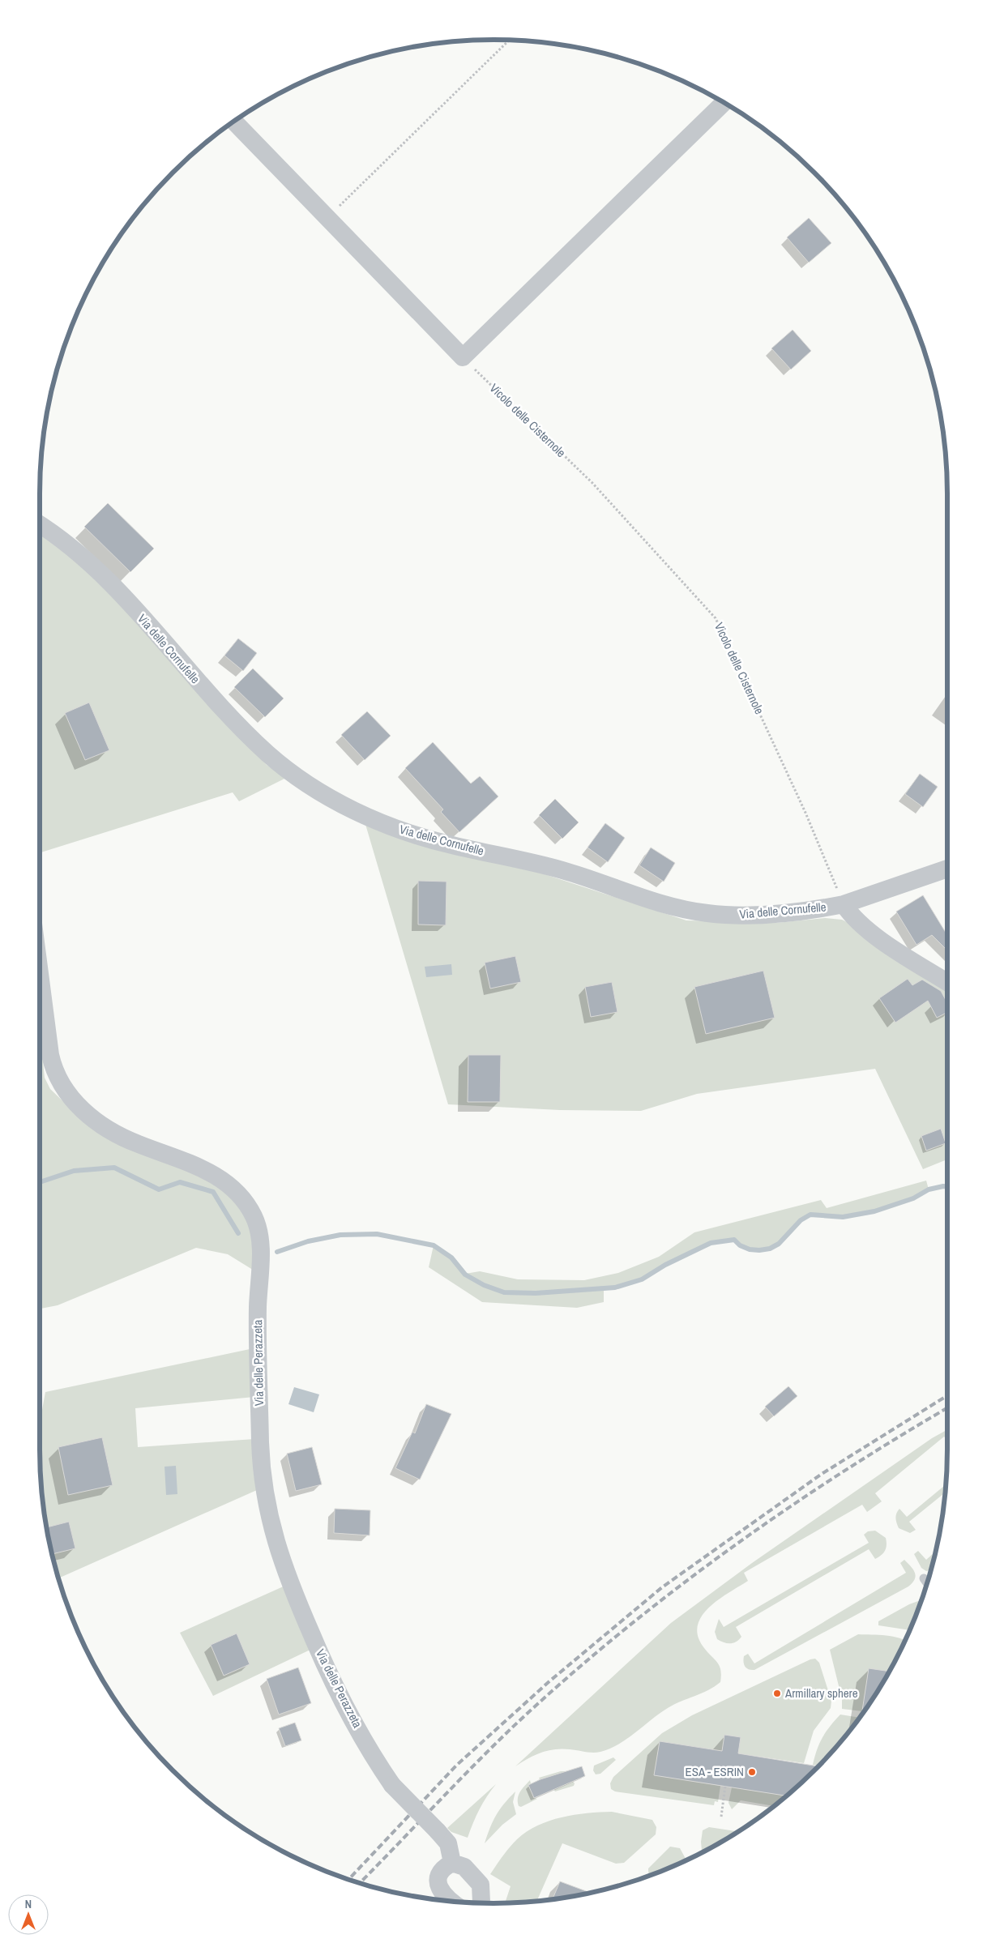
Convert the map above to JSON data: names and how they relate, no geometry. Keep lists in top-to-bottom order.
{
  "streets": {
    "street": ["Via delle Cornufelle", "Via delle Perazzeta"],
    "path": ["Vicolo delle Cisternole"]
  },
  "crossings": [
    ["Vicolo delle Cisternole", "Via delle Cornufelle"]
  ],
  "places": ["Armillary sphere", "ESA - ESRIN"],
  "north": "top"
}
